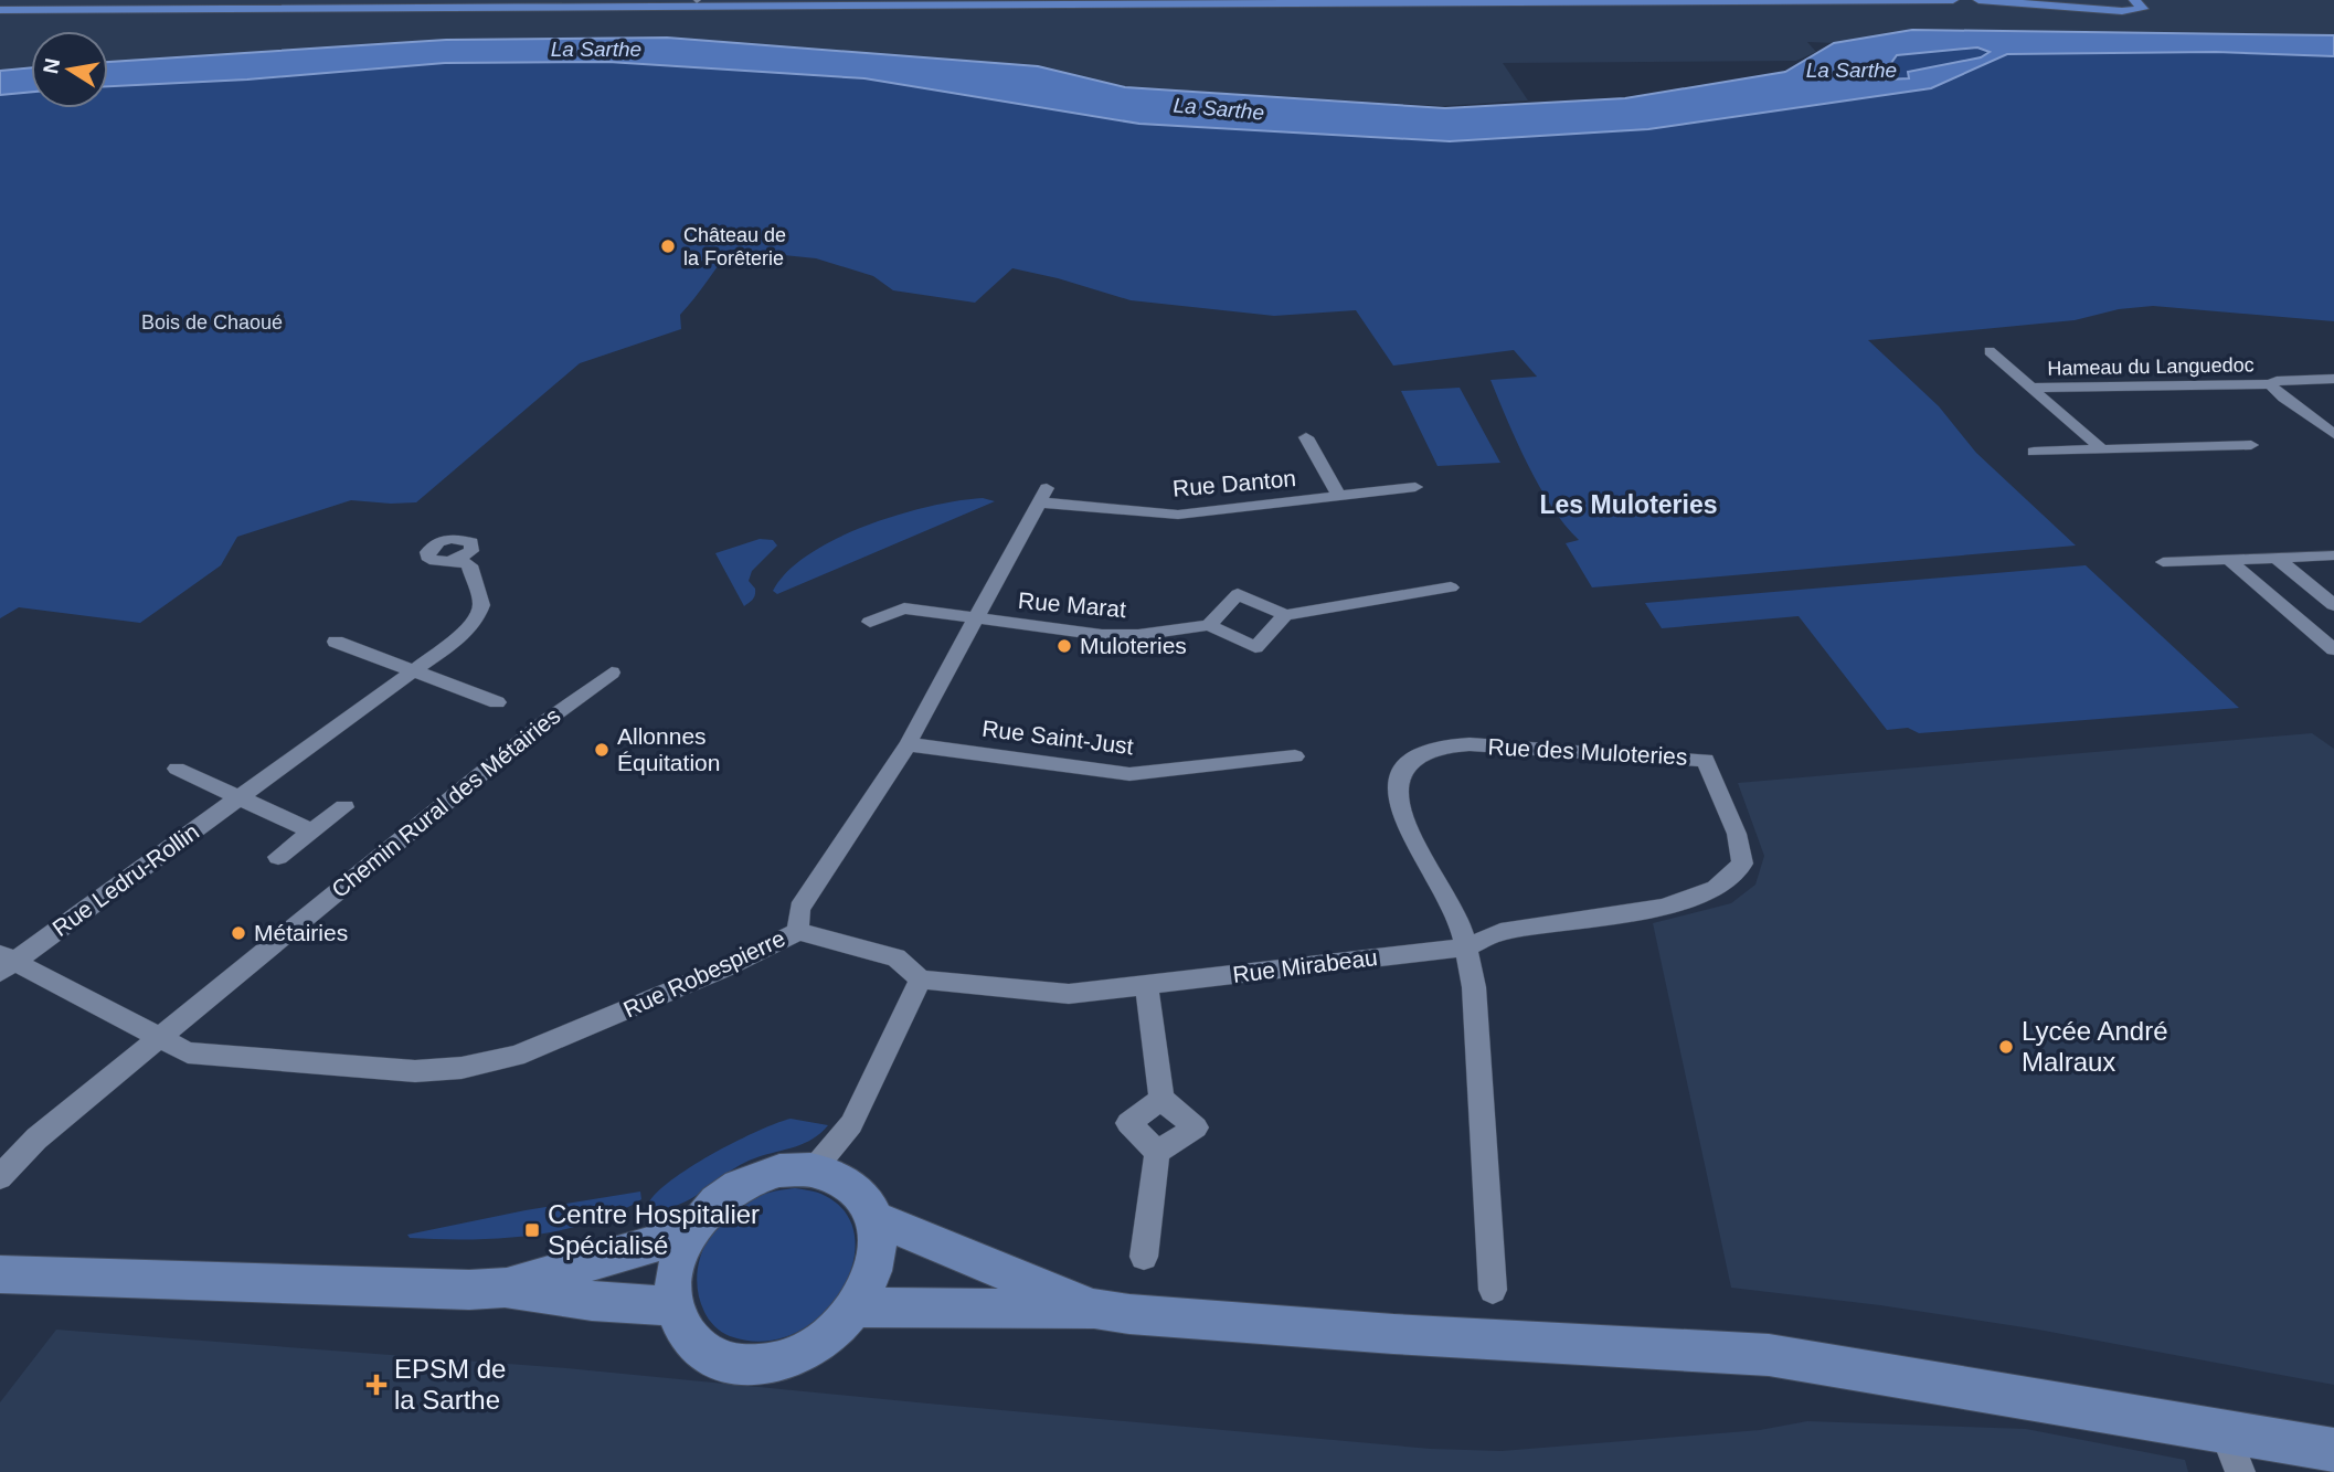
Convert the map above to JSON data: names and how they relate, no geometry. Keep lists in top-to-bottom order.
{
  "streets": {
    "street": [
      "Hameau du Languedoc",
      "Rue Danton",
      "Rue Marat",
      "Rue Saint-Just",
      "Rue des Muloteries",
      "Chemin Rural des Métairies",
      "Rue Ledru-Rollin",
      "Rue Mirabeau",
      "Rue Robespierre"
    ]
  },
  "crossings": [
    ["Rue Danton", "Rue Robespierre"],
    ["Rue Marat", "Rue Robespierre"],
    ["Rue Saint-Just", "Rue Robespierre"],
    ["Rue des Muloteries", "Rue Mirabeau"],
    ["Chemin Rural des Métairies", "Rue Robespierre"],
    ["Rue Ledru-Rollin", "Rue Robespierre"]
  ],
  "districts": ["Les Muloteries"],
  "water": ["La Sarthe"],
  "parks": ["Bois de Chaoué"],
  "places": {
    "other": [
      "Château de la Forêterie",
      "Muloteries",
      "Allonnes Équitation",
      "Métairies",
      "Lycée André Malraux"
    ],
    "transit": ["Centre Hospitalier Spécialisé"],
    "health": ["EPSM de la Sarthe"]
  },
  "north": "left"
}
